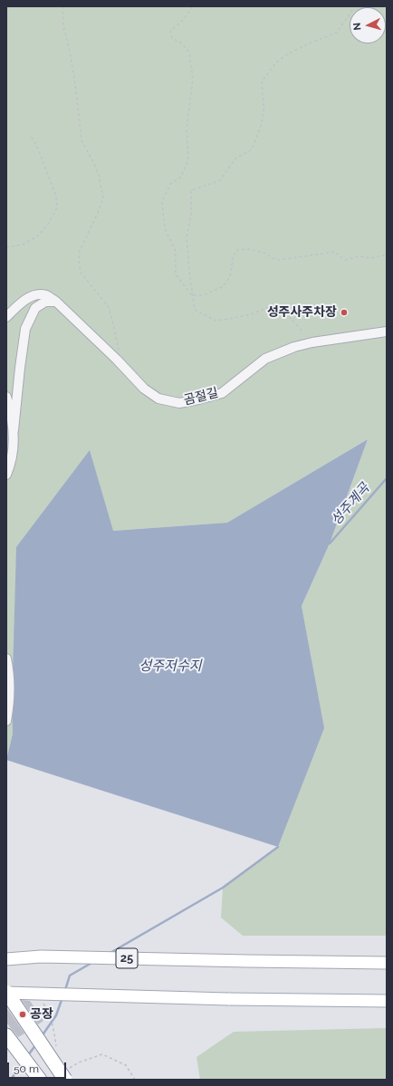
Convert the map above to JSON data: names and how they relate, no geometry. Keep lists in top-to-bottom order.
{
  "streets": {
    "main road": ["25"],
    "street": ["곰절길"]
  },
  "water": ["성주계곡", "성주저수지"],
  "places": ["성주사주차장", "공장"],
  "scale_bar": "50 m",
  "north": "left"
}
